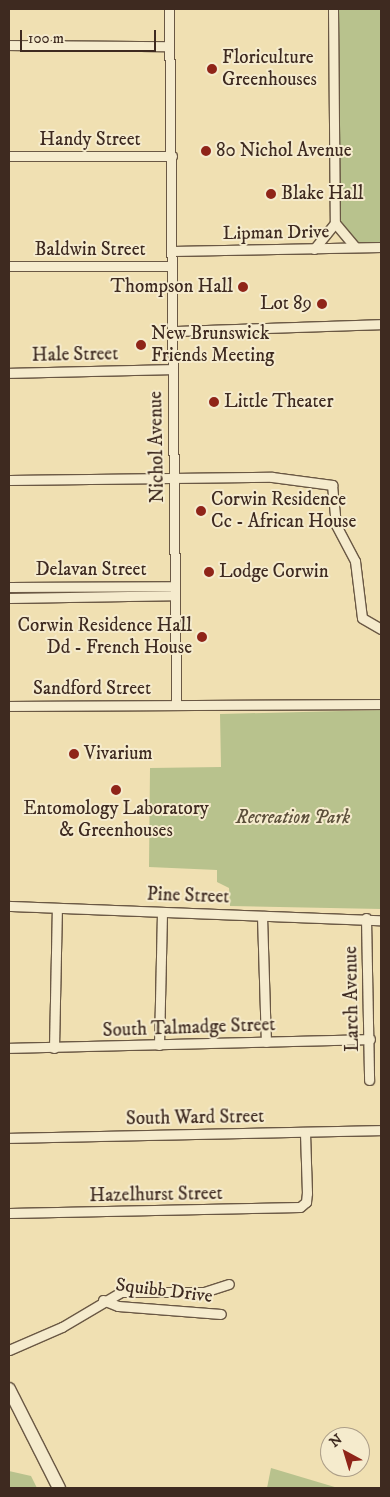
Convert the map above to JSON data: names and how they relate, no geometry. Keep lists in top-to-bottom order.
{
  "streets": {
    "street": [
      "Handy Street",
      "Lipman Drive",
      "Baldwin Street",
      "Hale Street",
      "Nichol Avenue",
      "Delavan Street",
      "Sandford Street",
      "Pine Street",
      "Larch Avenue",
      "South Talmadge Street",
      "South Ward Street",
      "Hazelhurst Street",
      "Squibb Drive"
    ]
  },
  "crossings": [
    ["Handy Street", "Nichol Avenue"],
    ["Lipman Drive", "Nichol Avenue"],
    ["Baldwin Street", "Nichol Avenue"],
    ["Hale Street", "Nichol Avenue"],
    ["Nichol Avenue", "Delavan Street"],
    ["Nichol Avenue", "Sandford Street"],
    ["Pine Street", "Larch Avenue"],
    ["Larch Avenue", "South Talmadge Street"],
    ["South Ward Street", "Hazelhurst Street"]
  ],
  "parks": ["Recreation Park"],
  "places": [
    "Floriculture Greenhouses",
    "80 Nichol Avenue",
    "Blake Hall",
    "Thompson Hall",
    "Lot 89",
    "New Brunswick Friends Meeting",
    "Little Theater",
    "Corwin Residence Cc - African House",
    "Lodge Corwin",
    "Corwin Residence Hall Dd - French House",
    "Vivarium",
    "Entomology Laboratory & Greenhouses"
  ],
  "scale_bar": "100 m",
  "north": "top left"
}
